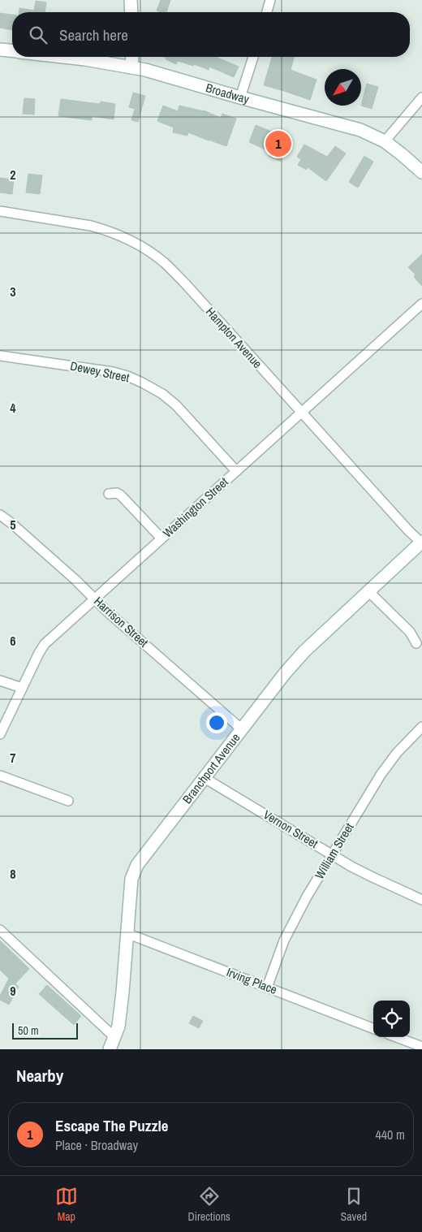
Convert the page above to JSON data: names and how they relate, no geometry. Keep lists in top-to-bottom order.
{
  "streets": {
    "street": [
      "Broadway",
      "Hampton Avenue",
      "Dewey Street",
      "Washington Street",
      "Harrison Street",
      "Branchport Avenue",
      "Vernon Street",
      "William Street",
      "Irving Place"
    ]
  },
  "crossings": [
    ["Hampton Avenue", "Washington Street"],
    ["Hampton Avenue", "Branchport Avenue"],
    ["Dewey Street", "Washington Street"],
    ["Washington Street", "Harrison Street"],
    ["Harrison Street", "Branchport Avenue"],
    ["Branchport Avenue", "Vernon Street"],
    ["Branchport Avenue", "Irving Place"],
    ["Vernon Street", "William Street"],
    ["William Street", "Irving Place"]
  ],
  "scale_bar": "50 m",
  "north": "bottom left",
  "page": {
    "search": "Search here",
    "pins": "1",
    "scale": "50 m",
    "heading": "Nearby",
    "list": [
      {
        "mark": "1",
        "name": "Escape The Puzzle",
        "note": "Place · Broadway",
        "value": "440 m"
      }
    ],
    "nav": ["Map", "Directions", "Saved"]
  },
  "grid": {
    "rows": [
      "2",
      "3",
      "4",
      "5",
      "6",
      "7",
      "8",
      "9"
    ]
  }
}
